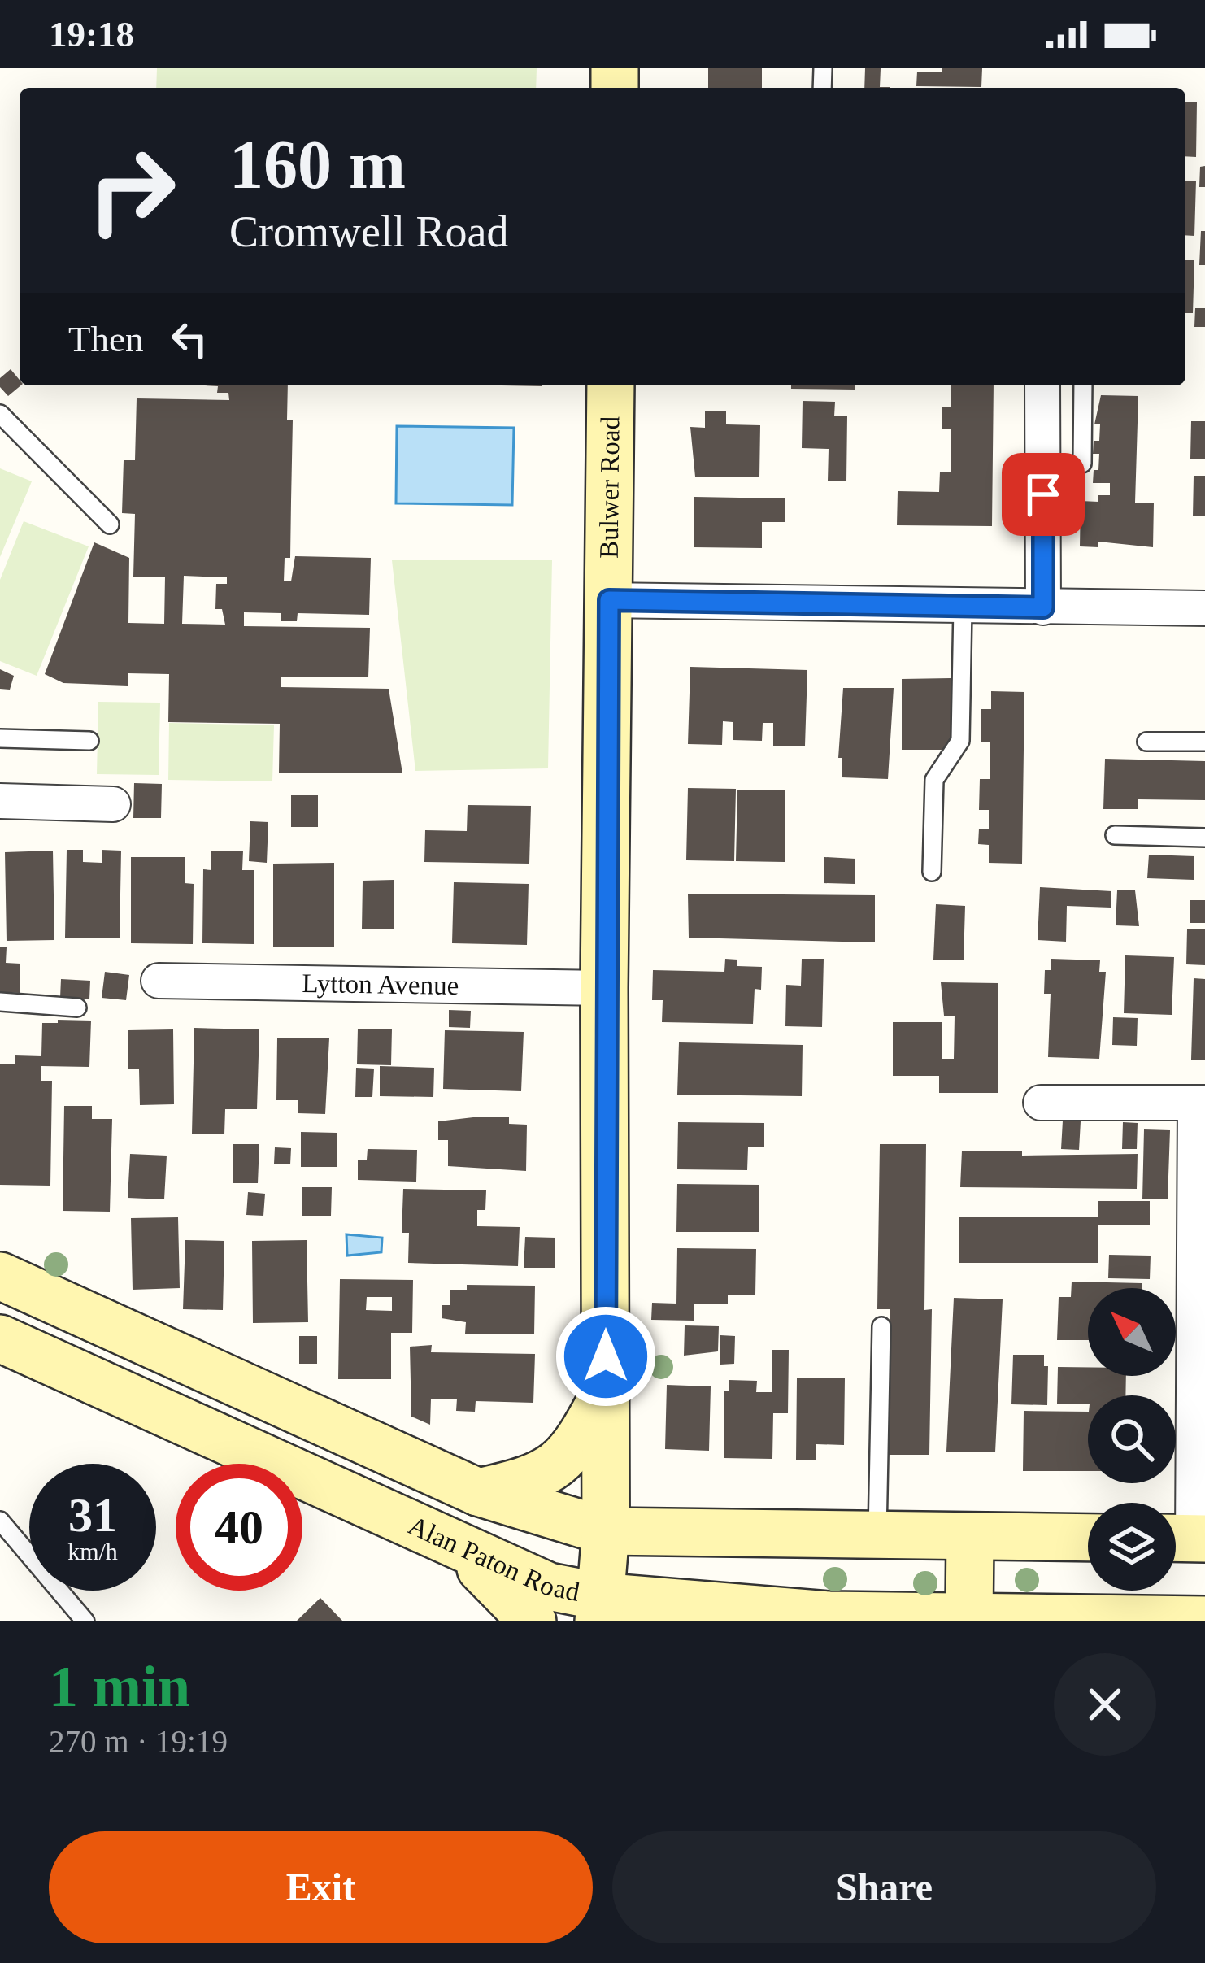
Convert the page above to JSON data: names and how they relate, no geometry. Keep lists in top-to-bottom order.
{
  "streets": {
    "street": ["Bulwer Road", "Lytton Avenue", "Alan Paton Road"]
  },
  "crossings": [
    ["Bulwer Road", "Lytton Avenue"],
    ["Bulwer Road", "Alan Paton Road"]
  ],
  "north": "top left",
  "page": {
    "status": "19:18",
    "turn": ["160 m", "Cromwell Road"],
    "then": "Then",
    "speed": "31 km/h",
    "limit": "40",
    "heading": ["1 min", "270 m · 19:19"],
    "buttons": ["Exit", "Share"]
  }
}
